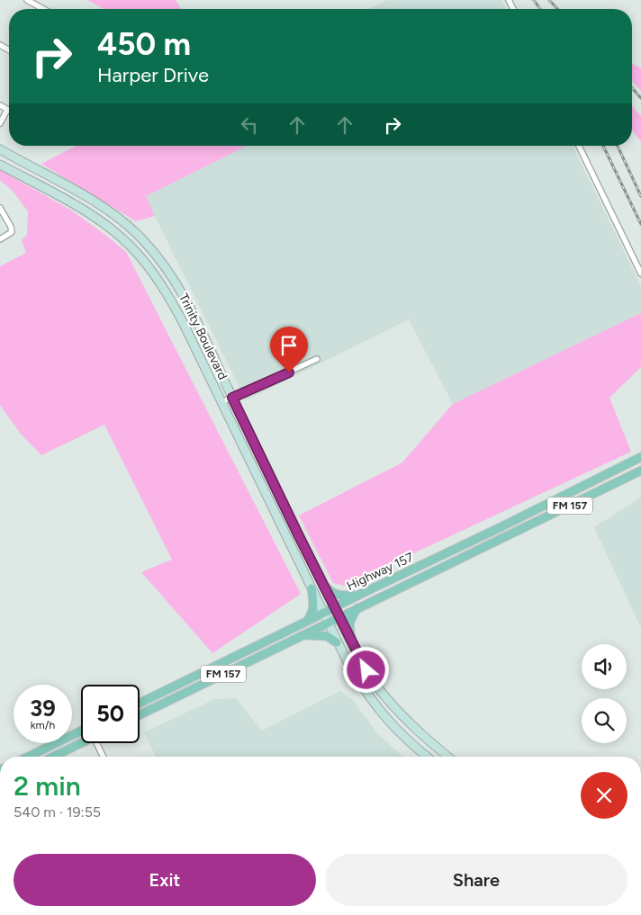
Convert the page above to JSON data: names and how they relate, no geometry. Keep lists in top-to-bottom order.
{
  "streets": {
    "main road": ["Trinity Boulevard", "FM 157", "Highway 157"]
  },
  "crossings": [
    ["Trinity Boulevard", "Highway 157"]
  ],
  "page": {
    "turn": ["450 m", "Harper Drive"],
    "speed": "39 km/h",
    "limit": "50",
    "heading": ["2 min", "540 m · 19:55"],
    "buttons": ["Exit", "Share"]
  }
}
